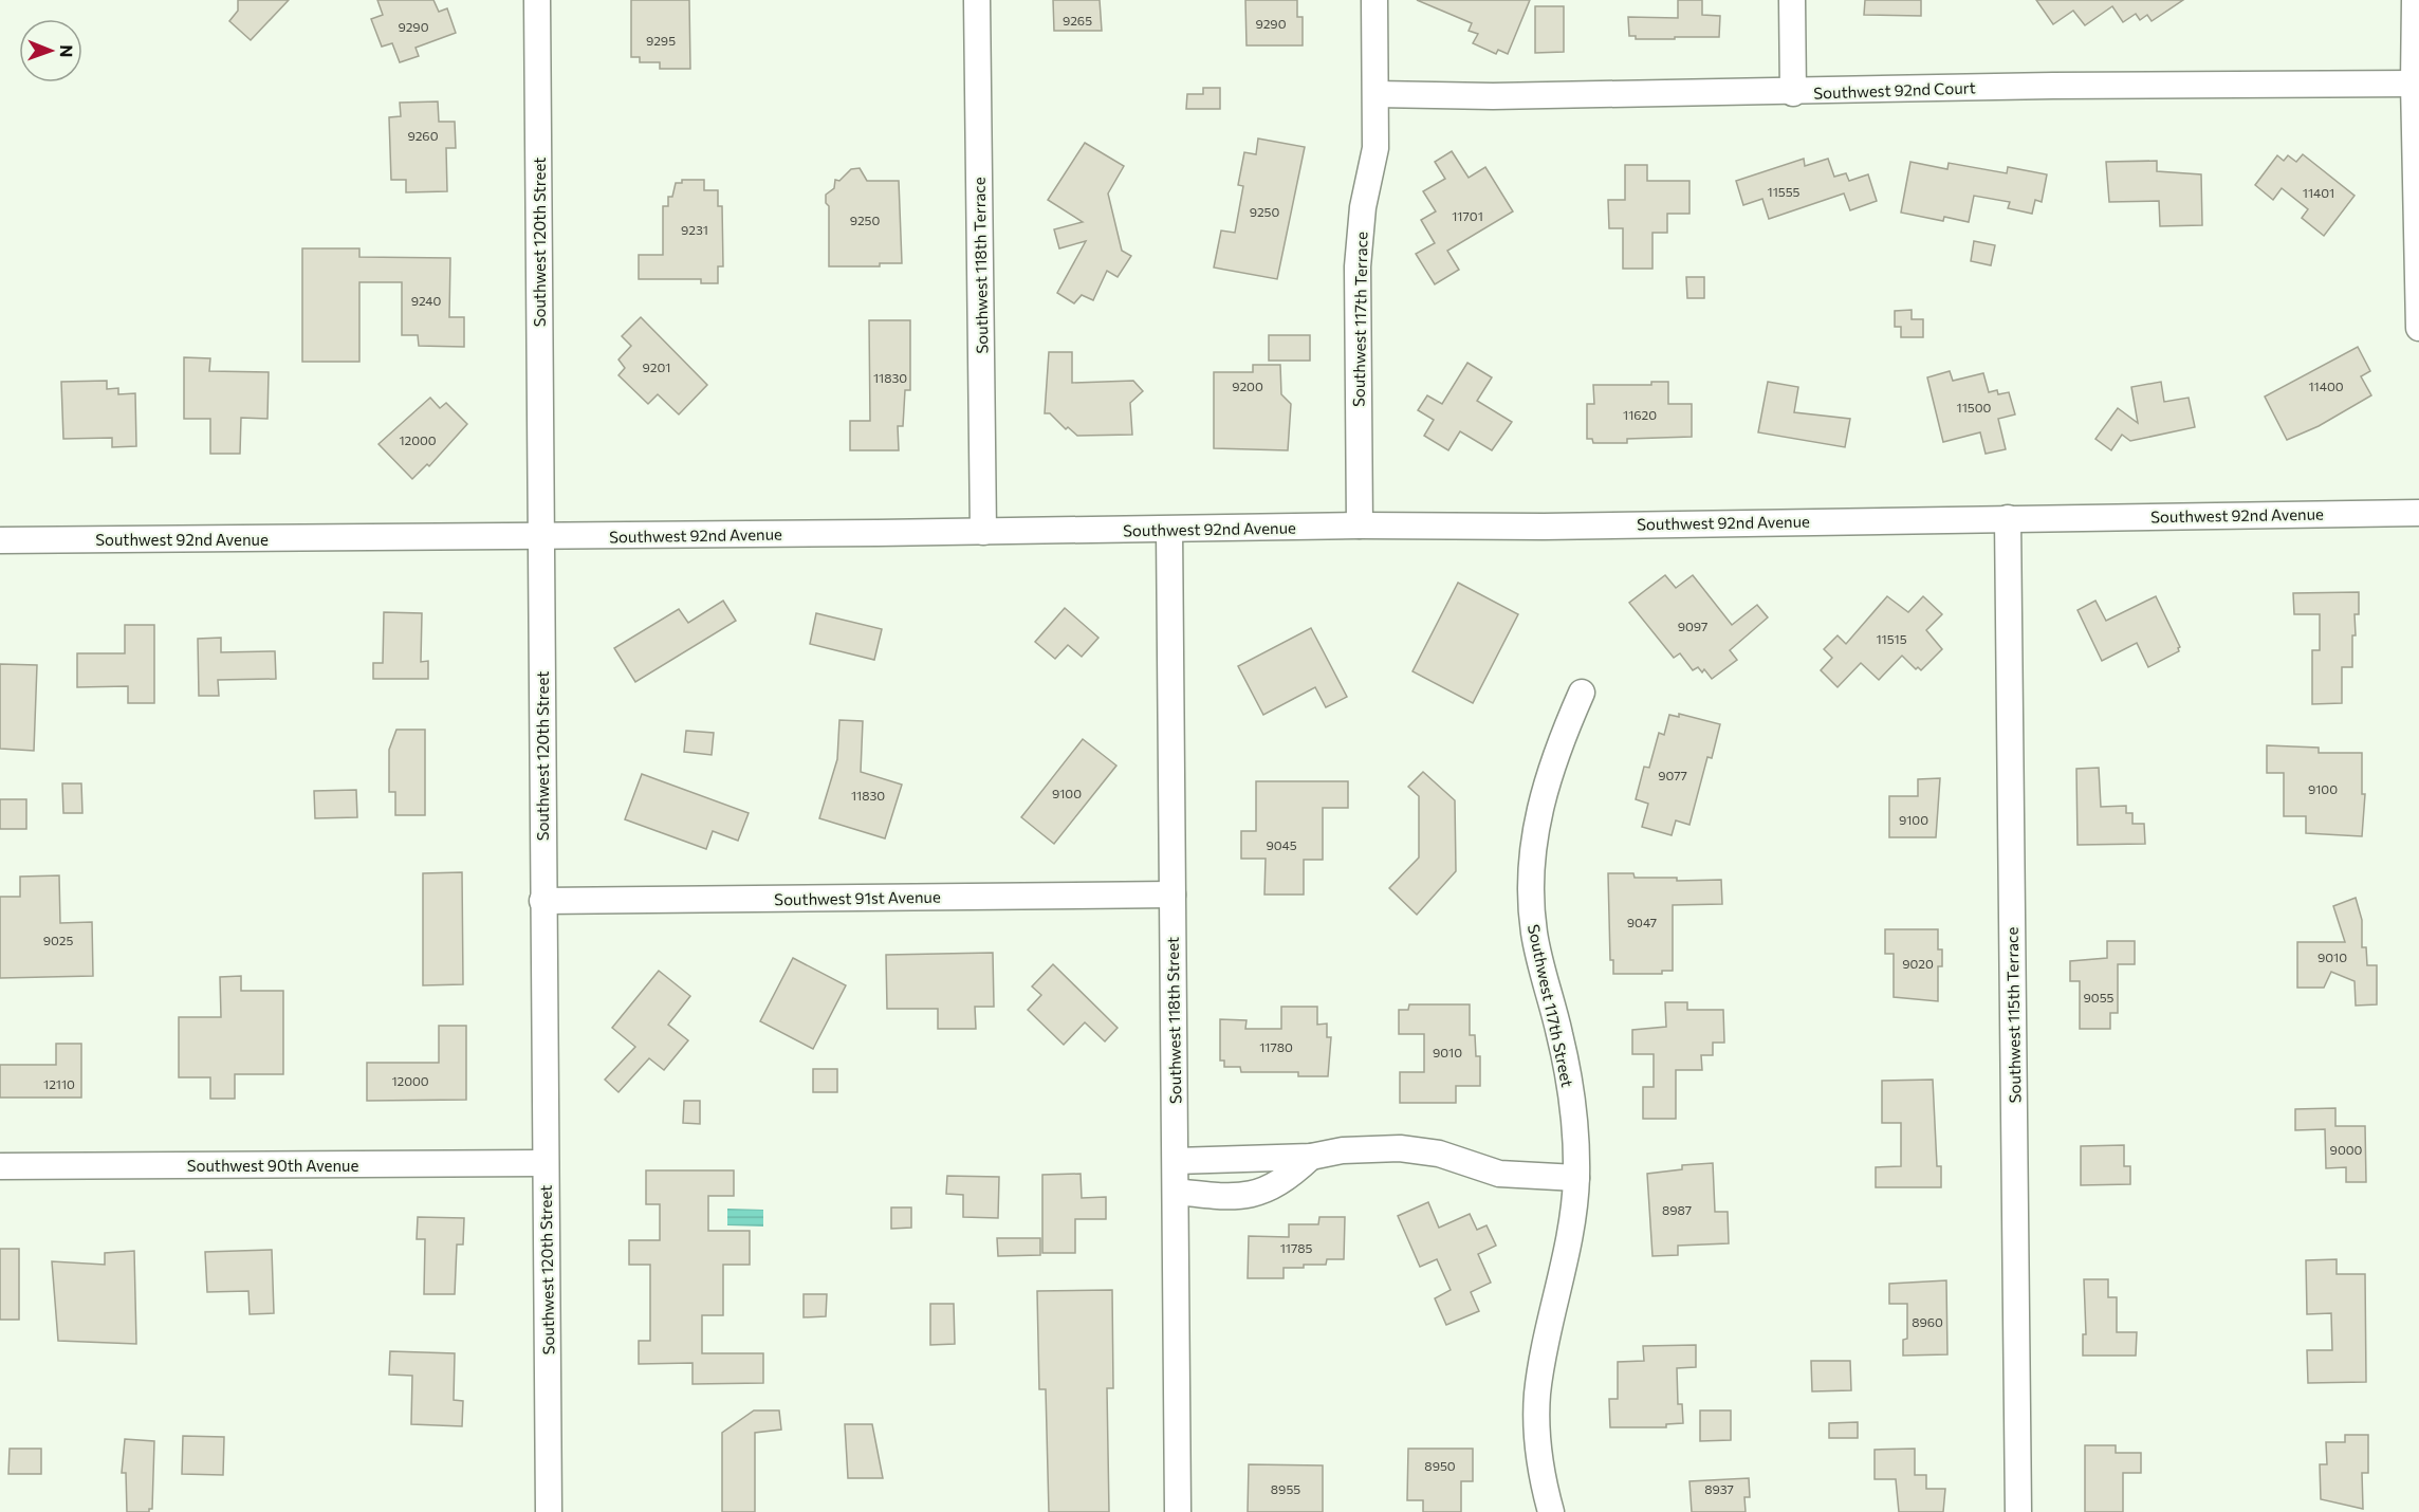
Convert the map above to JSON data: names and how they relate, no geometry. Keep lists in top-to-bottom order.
{
  "streets": {
    "street": [
      "Southwest 92nd Court",
      "Southwest 120th Street",
      "Southwest 118th Terrace",
      "Southwest 117th Terrace",
      "Southwest 92nd Avenue",
      "Southwest 91st Avenue",
      "Southwest 117th Street",
      "Southwest 115th Terrace",
      "Southwest 118th Street",
      "Southwest 90th Avenue"
    ]
  },
  "crossings": [
    ["Southwest 92nd Court", "Southwest 117th Terrace"],
    ["Southwest 120th Street", "Southwest 92nd Avenue"],
    ["Southwest 120th Street", "Southwest 91st Avenue"],
    ["Southwest 120th Street", "Southwest 90th Avenue"],
    ["Southwest 118th Terrace", "Southwest 92nd Avenue"],
    ["Southwest 117th Terrace", "Southwest 92nd Avenue"],
    ["Southwest 92nd Avenue", "Southwest 115th Terrace"],
    ["Southwest 92nd Avenue", "Southwest 118th Street"],
    ["Southwest 91st Avenue", "Southwest 118th Street"]
  ],
  "house_numbers": [
    "9265",
    "9290",
    "9290",
    "9295",
    "9260",
    "11555",
    "11401",
    "9250",
    "11701",
    "9250",
    "9231",
    "9240",
    "9201",
    "11830",
    "9200",
    "11400",
    "11500",
    "11620",
    "12000",
    "9097",
    "11515",
    "9077",
    "9100",
    "9100",
    "11830",
    "9100",
    "9045",
    "9047",
    "9025",
    "9010",
    "9020",
    "9055",
    "11780",
    "9010",
    "12000",
    "12110",
    "9000",
    "8987",
    "11785",
    "8960",
    "8950",
    "8955",
    "8937"
  ],
  "north": "right"
}
